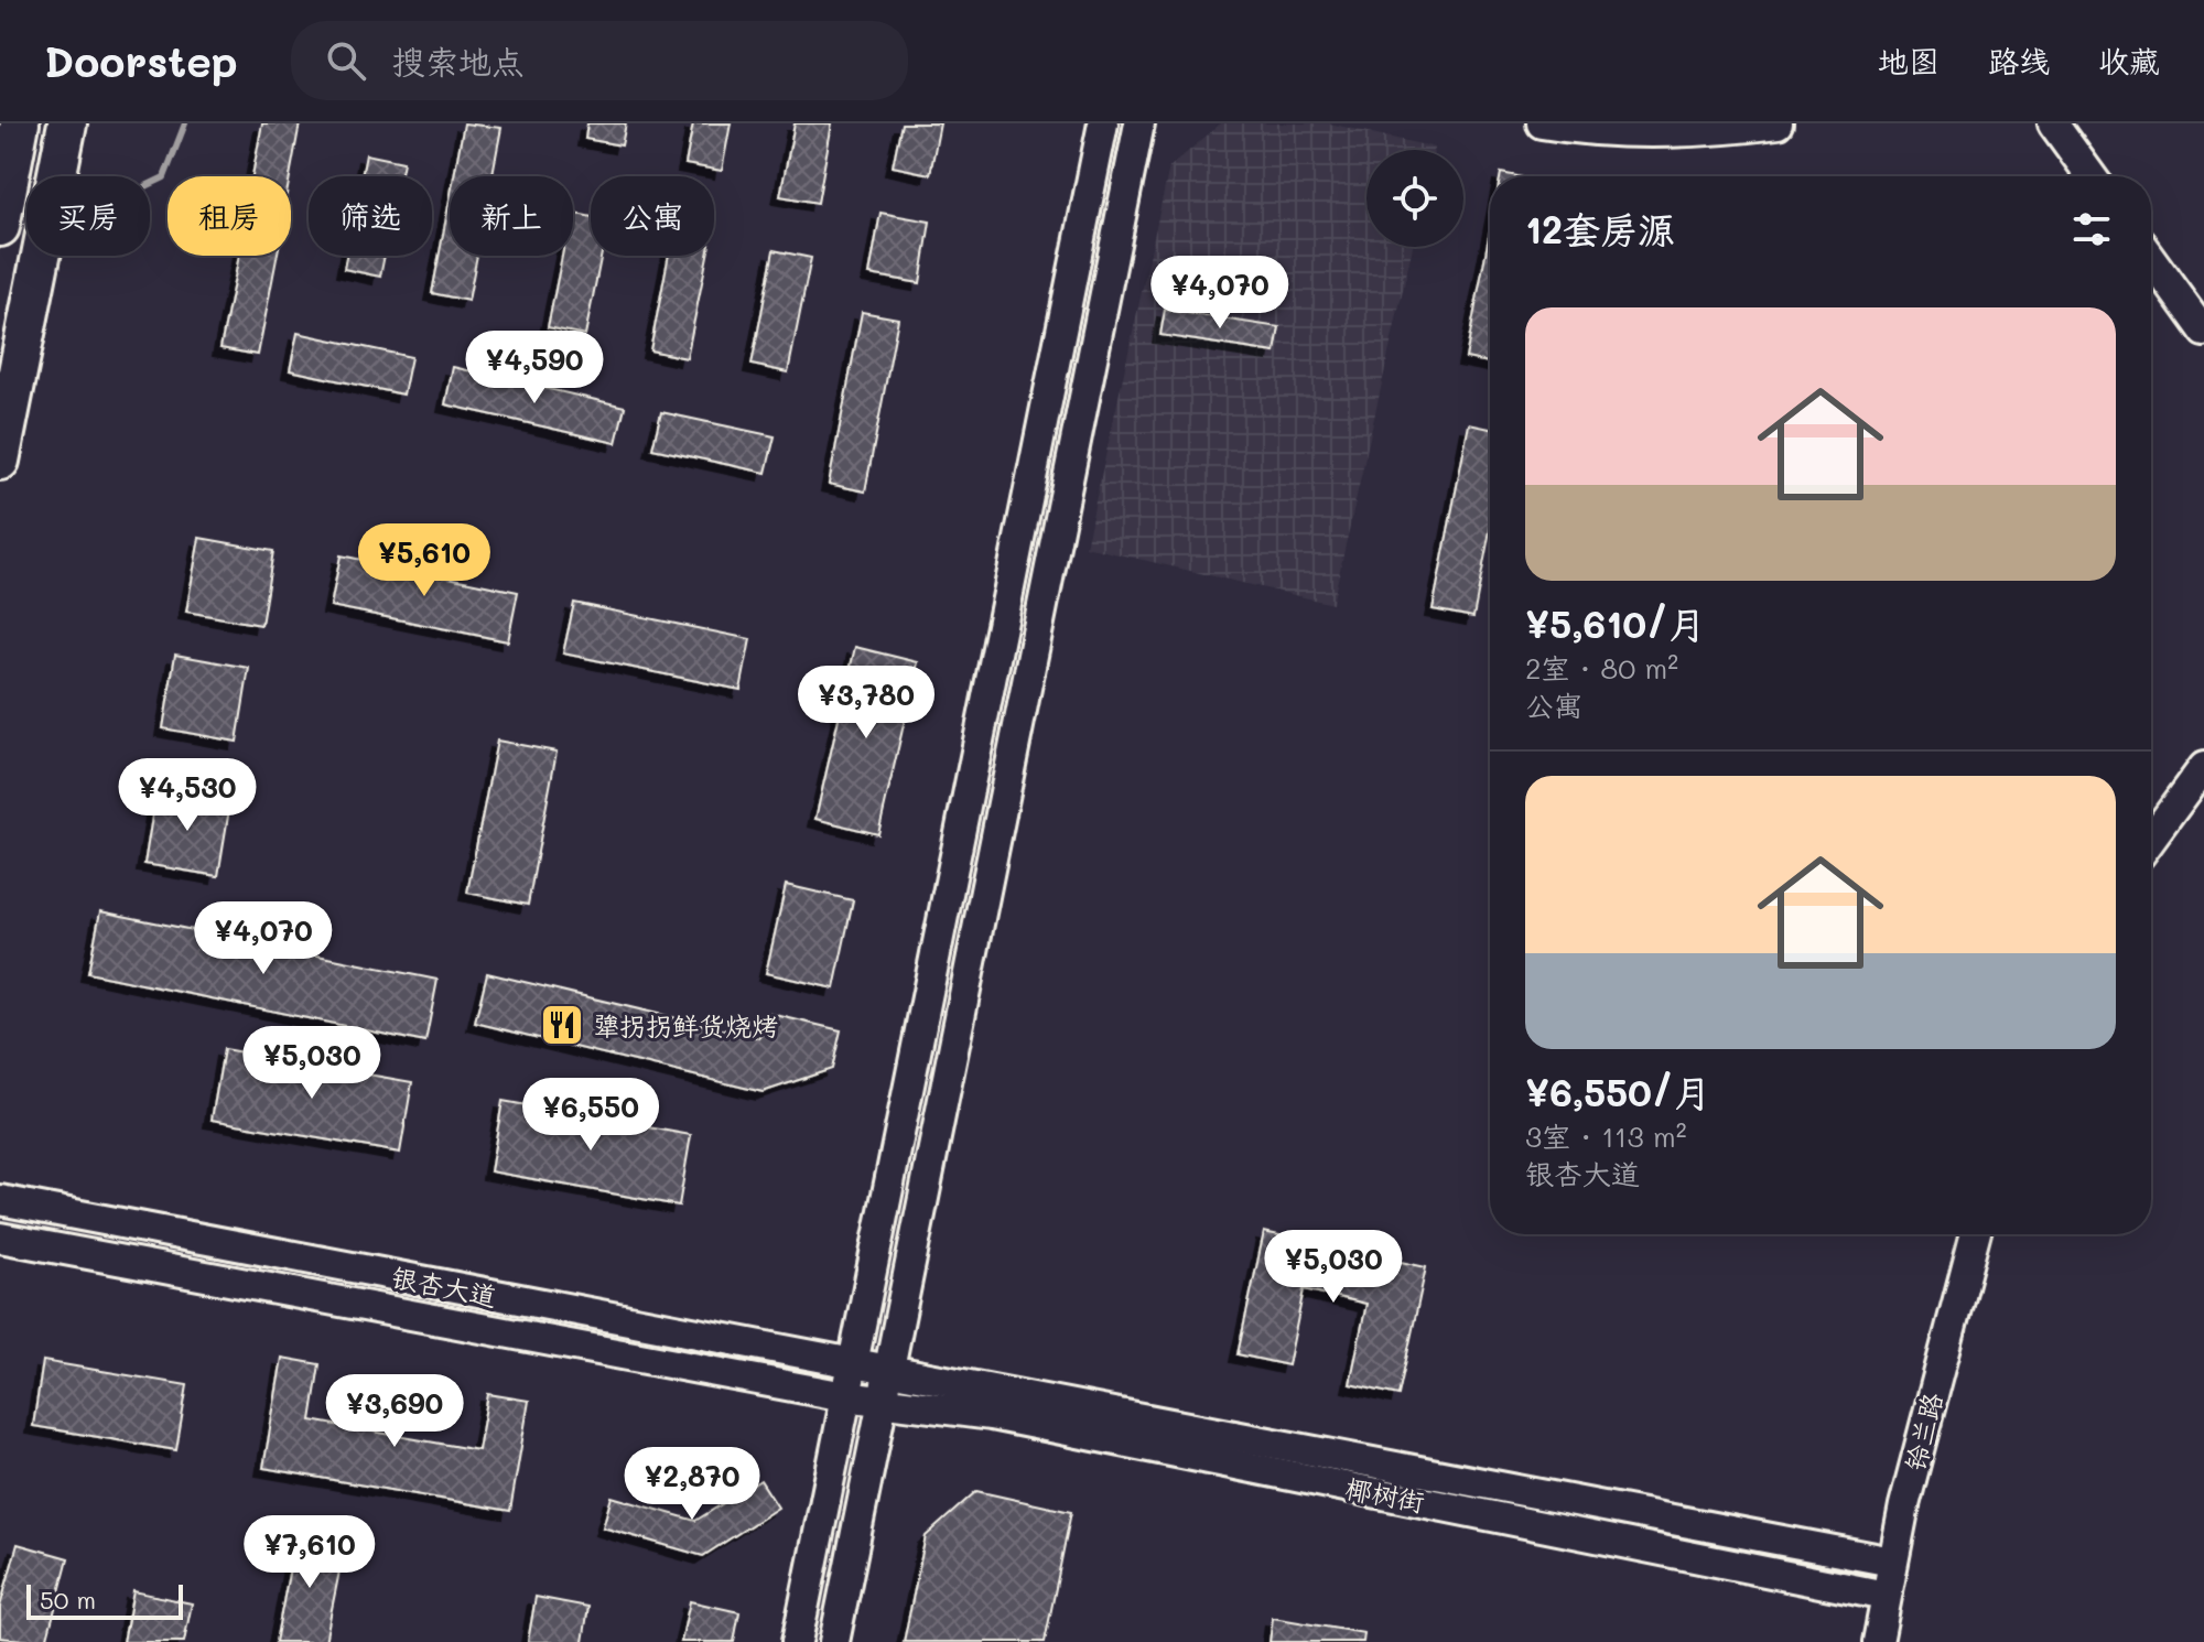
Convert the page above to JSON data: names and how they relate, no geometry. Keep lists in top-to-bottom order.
{
  "streets": {
    "street": ["银杏大道", "铃兰路", "椰树街"]
  },
  "crossings": [
    ["银杏大道", "椰树街"],
    ["铃兰路", "椰树街"]
  ],
  "places": {
    "restaurant": ["犟拐拐鲜货烧烤"]
  },
  "scale_bar": "50 m",
  "page": {
    "header": "Doorstep",
    "search": "搜索地点",
    "nav": ["地图", "路线", "收藏"],
    "chip": [
      "买房",
      "租房",
      "筛选",
      "新上",
      "公寓"
    ],
    "heading": "12套房源",
    "price": [
      "¥4,070",
      "¥4,590",
      "¥5,610",
      "¥3,780",
      "¥4,530",
      "¥4,070",
      "¥5,030",
      "¥6,550",
      "¥5,030",
      "¥3,690",
      "¥2,870",
      "¥7,610"
    ],
    "list": [
      {
        "name": "¥5,610/月",
        "note": "2室 · 80 m² · 公寓"
      },
      {
        "name": "¥6,550/月",
        "note": "3室 · 113 m² · 银杏大道"
      }
    ],
    "scale": "50 m"
  }
}
